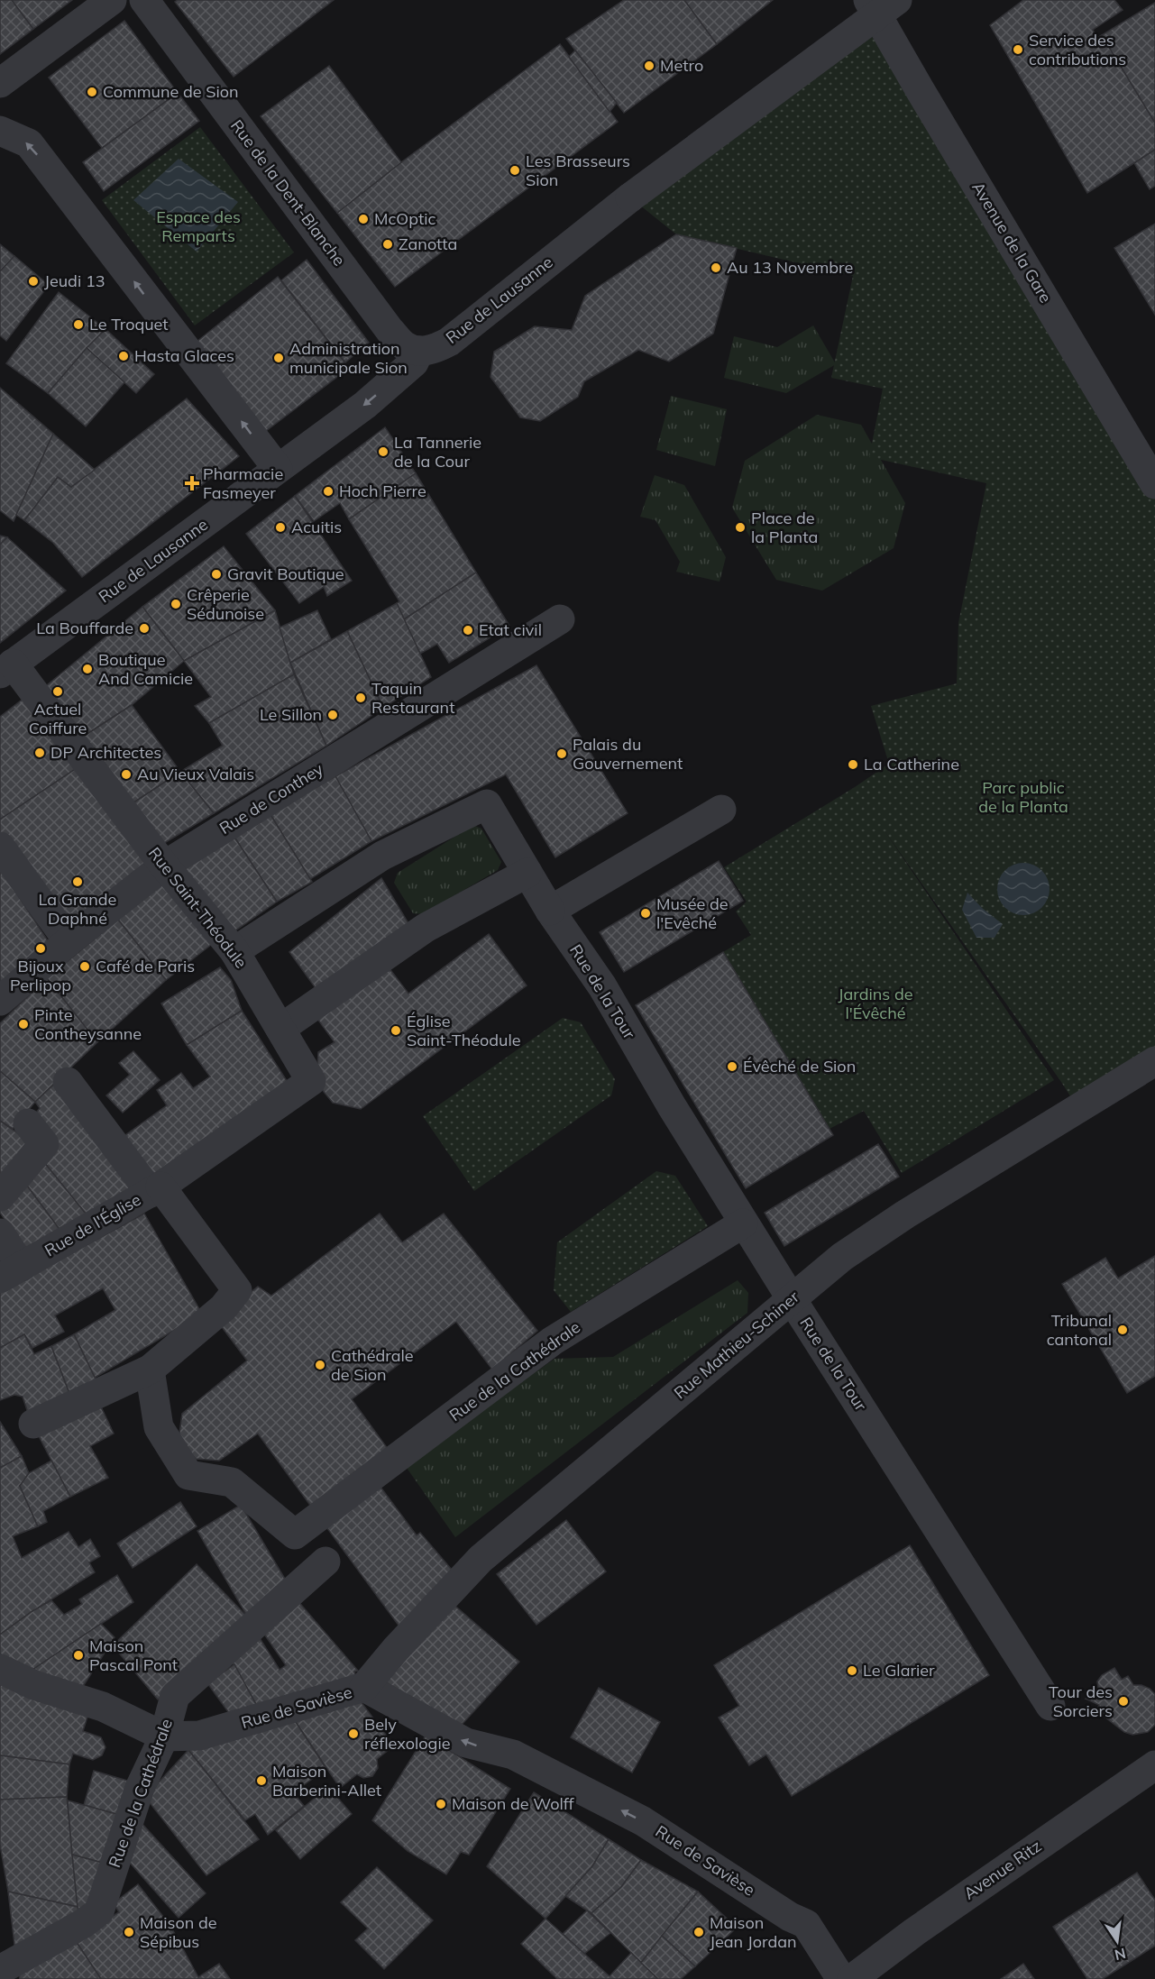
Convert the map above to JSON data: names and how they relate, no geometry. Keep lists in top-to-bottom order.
{
  "streets": {
    "street": [
      "Rue de la Dent-Blanche",
      "Avenue de la Gare",
      "Rue de Lausanne",
      "Rue de Conthey",
      "Rue Saint-Théodule",
      "Rue de la Tour",
      "Rue de l'Église",
      "Rue Mathieu-Schiner",
      "Rue de la Cathédrale",
      "Rue de Savièse",
      "Avenue Ritz"
    ]
  },
  "crossings": [
    ["Rue de la Dent-Blanche", "Rue de Lausanne"],
    ["Avenue de la Gare", "Rue de Lausanne"],
    ["Rue de Lausanne", "Rue Saint-Théodule"],
    ["Rue de Conthey", "Rue Saint-Théodule"],
    ["Rue Saint-Théodule", "Rue de la Tour"],
    ["Rue Saint-Théodule", "Rue de l'Église"],
    ["Rue de la Tour", "Rue Mathieu-Schiner"],
    ["Rue de la Tour", "Rue de la Cathédrale"],
    ["Rue Mathieu-Schiner", "Rue de Savièse"],
    ["Rue de la Cathédrale", "Rue de Savièse"]
  ],
  "one_way": ["Rue de Savièse"],
  "parks": ["Espace des Remparts", "Parc public de la Planta", "Jardins de l'Évêché"],
  "places": {
    "other": [
      "Service des contributions",
      "Metro",
      "Commune de Sion",
      "Les Brasseurs Sion",
      "McOptic",
      "Zanotta",
      "Au 13 Novembre",
      "Jeudi 13",
      "Le Troquet",
      "Hasta Glaces",
      "Administration municipale Sion",
      "La Tannerie de la Cour",
      "Hoch Pierre",
      "Acuitis",
      "Place de la Planta",
      "Gravit Boutique",
      "Crêperie Sédunoise",
      "La Bouffarde",
      "Etat civil",
      "Boutique And Camicie",
      "Actuel Coiffure",
      "Taquin Restaurant",
      "Le Sillon",
      "DP Architectes",
      "Palais du Gouvernement",
      "La Catherine",
      "Au Vieux Valais",
      "La Grande Daphné",
      "Musée de l'Evêché",
      "Bijoux Perlipop",
      "Café de Paris",
      "Pinte Contheysanne",
      "Église Saint-Théodule",
      "Évêché de Sion",
      "Tribunal cantonal",
      "Cathédrale de Sion",
      "Maison Pascal Pont",
      "Le Glarier",
      "Tour des Sorciers",
      "Bely réflexologie",
      "Maison Barberini-Allet",
      "Maison de Wolff",
      "Maison de Sépibus",
      "Maison Jean Jordan"
    ],
    "health": ["Pharmacie Fasmeyer"]
  },
  "north": "bottom"
}
